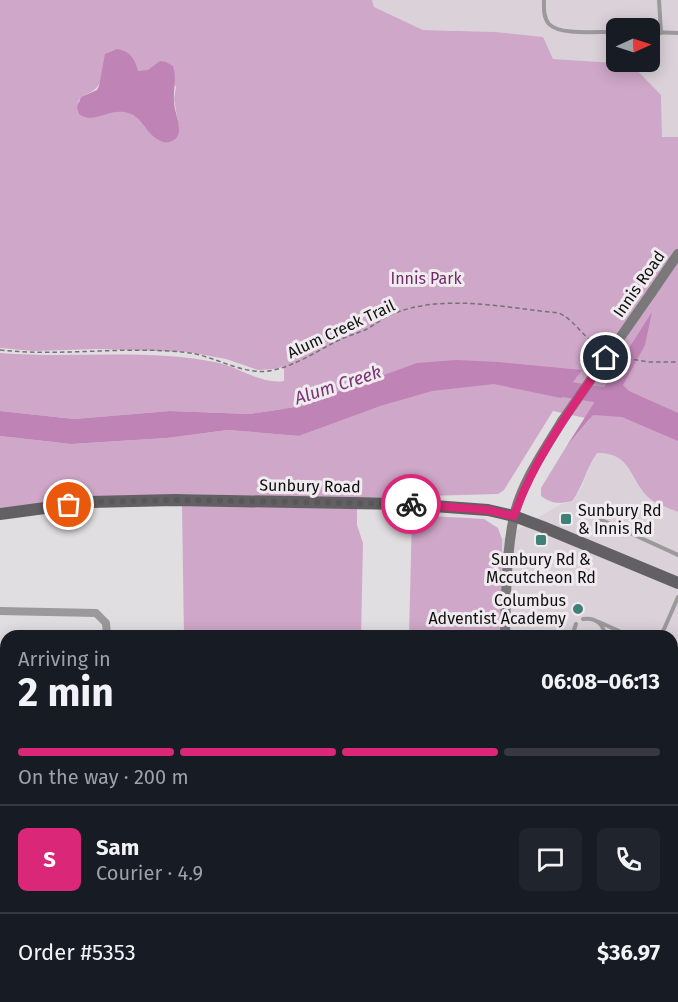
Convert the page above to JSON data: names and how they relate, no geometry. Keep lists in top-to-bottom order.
{
  "streets": {
    "main road": ["Innis Road", "Sunbury Road"],
    "path": ["Alum Creek Trail"]
  },
  "crossings": [
    ["Innis Road", "Sunbury Road"]
  ],
  "water": ["Alum Creek"],
  "parks": ["Innis Park"],
  "places": {
    "transit": ["Sunbury Rd & Innis Rd", "Sunbury Rd & Mccutcheon Rd"],
    "other": ["Columbus Adventist Academy"]
  },
  "north": "right",
  "page": {
    "heading": ["2 min", "Arriving in", "06:08–06:13"],
    "panel": [
      "Sam",
      "Courier · 4.9",
      "Order #5353",
      "$36.97"
    ],
    "bar": "On the way · 200 m",
    "round": "S"
  }
}
